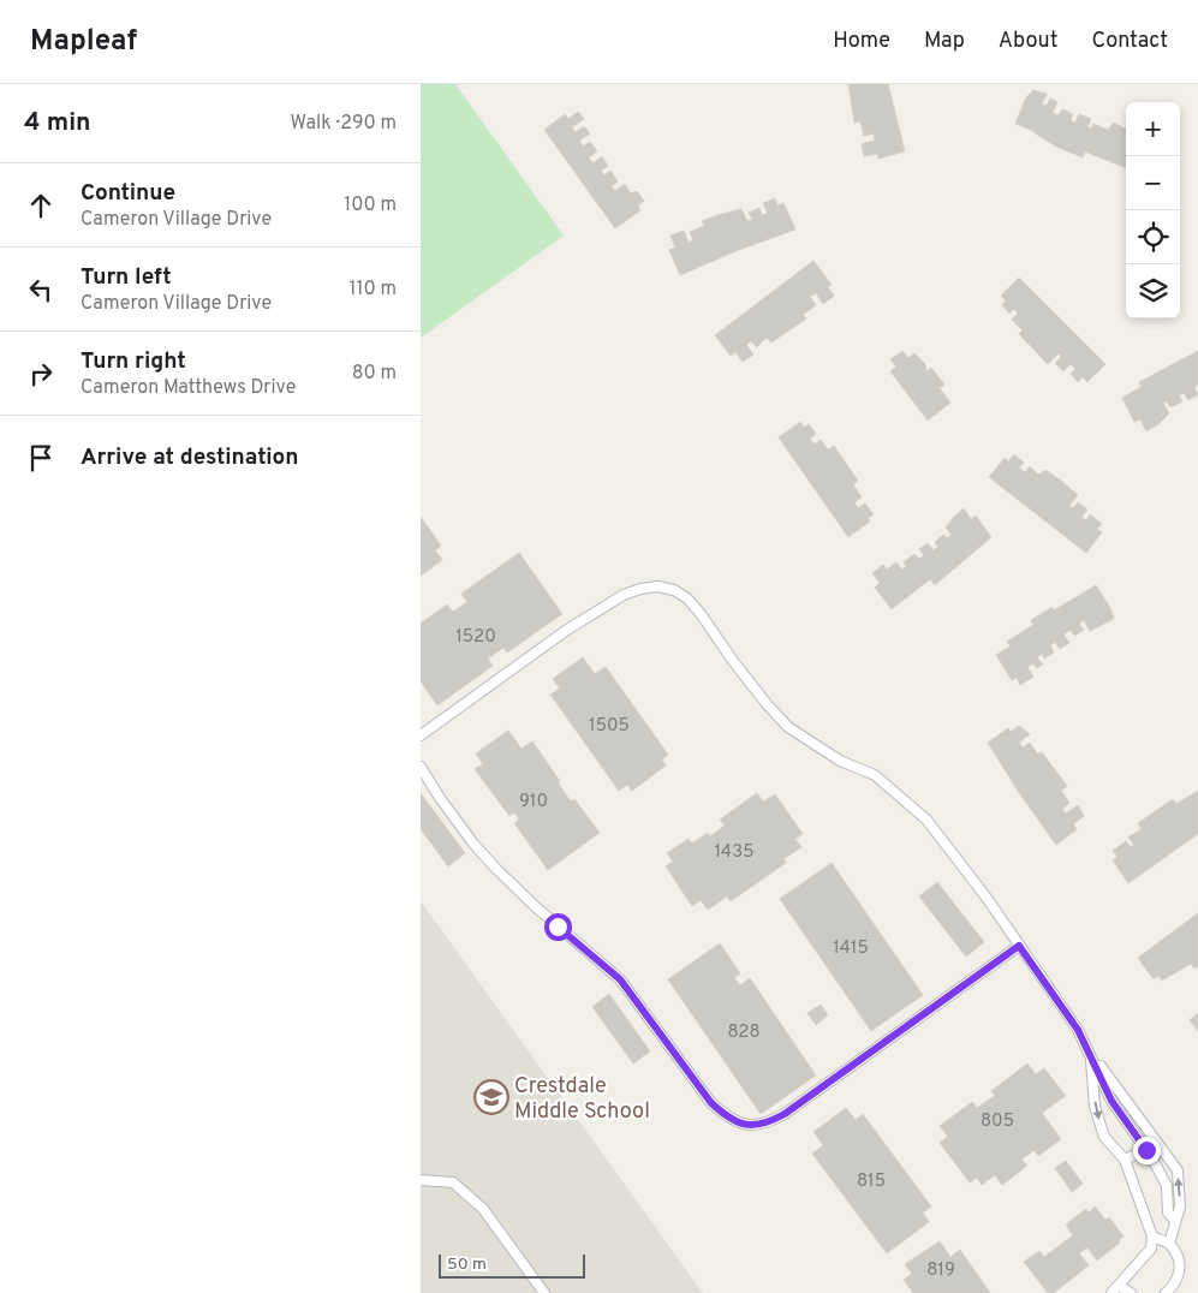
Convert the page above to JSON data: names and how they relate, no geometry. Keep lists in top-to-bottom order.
{
  "places": {
    "school or university": ["Crestdale Middle School"]
  },
  "house_numbers": [
    "1520",
    "1505",
    "910",
    "1435",
    "1415",
    "828",
    "805",
    "815",
    "819"
  ],
  "scale_bar": "50 m",
  "page": {
    "header": "Mapleaf",
    "nav": [
      "Home",
      "Map",
      "About",
      "Contact"
    ],
    "heading": ["4 min", "Walk · 290 m"],
    "map_buttons": ["+", "−"],
    "list": [
      ["Continue", "Cameron Village Drive", "100 m"],
      ["Turn left", "Cameron Village Drive", "110 m"],
      ["Turn right", "Cameron Matthews Drive", "80 m"],
      "Arrive at destination"
    ],
    "scale": "50 m"
  }
}
